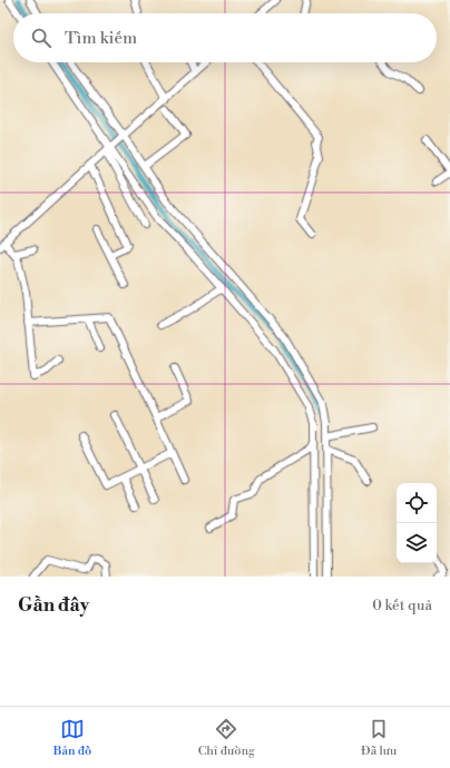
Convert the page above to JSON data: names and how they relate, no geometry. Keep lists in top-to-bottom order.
{
  "page": {
    "search": "Tìm kiếm",
    "heading": ["Gần đây", "0 kết quả"],
    "nav": ["Bản đồ", "Chỉ đường", "Đã lưu"]
  }
}
